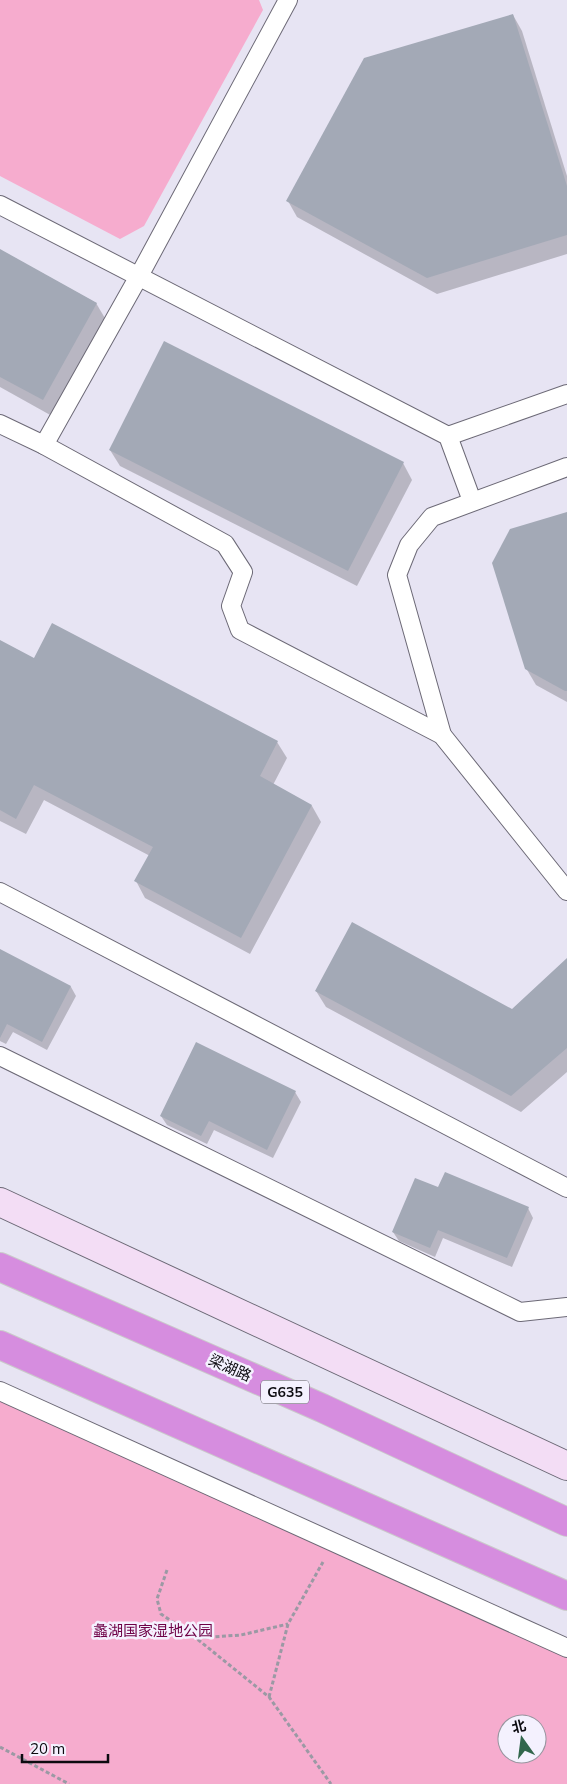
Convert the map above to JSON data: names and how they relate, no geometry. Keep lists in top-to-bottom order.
{
  "streets": {
    "highway": ["梁湖路", "G635"]
  },
  "parks": ["蠡湖国家湿地公园"],
  "scale_bar": "20 m",
  "north": "top"
}
